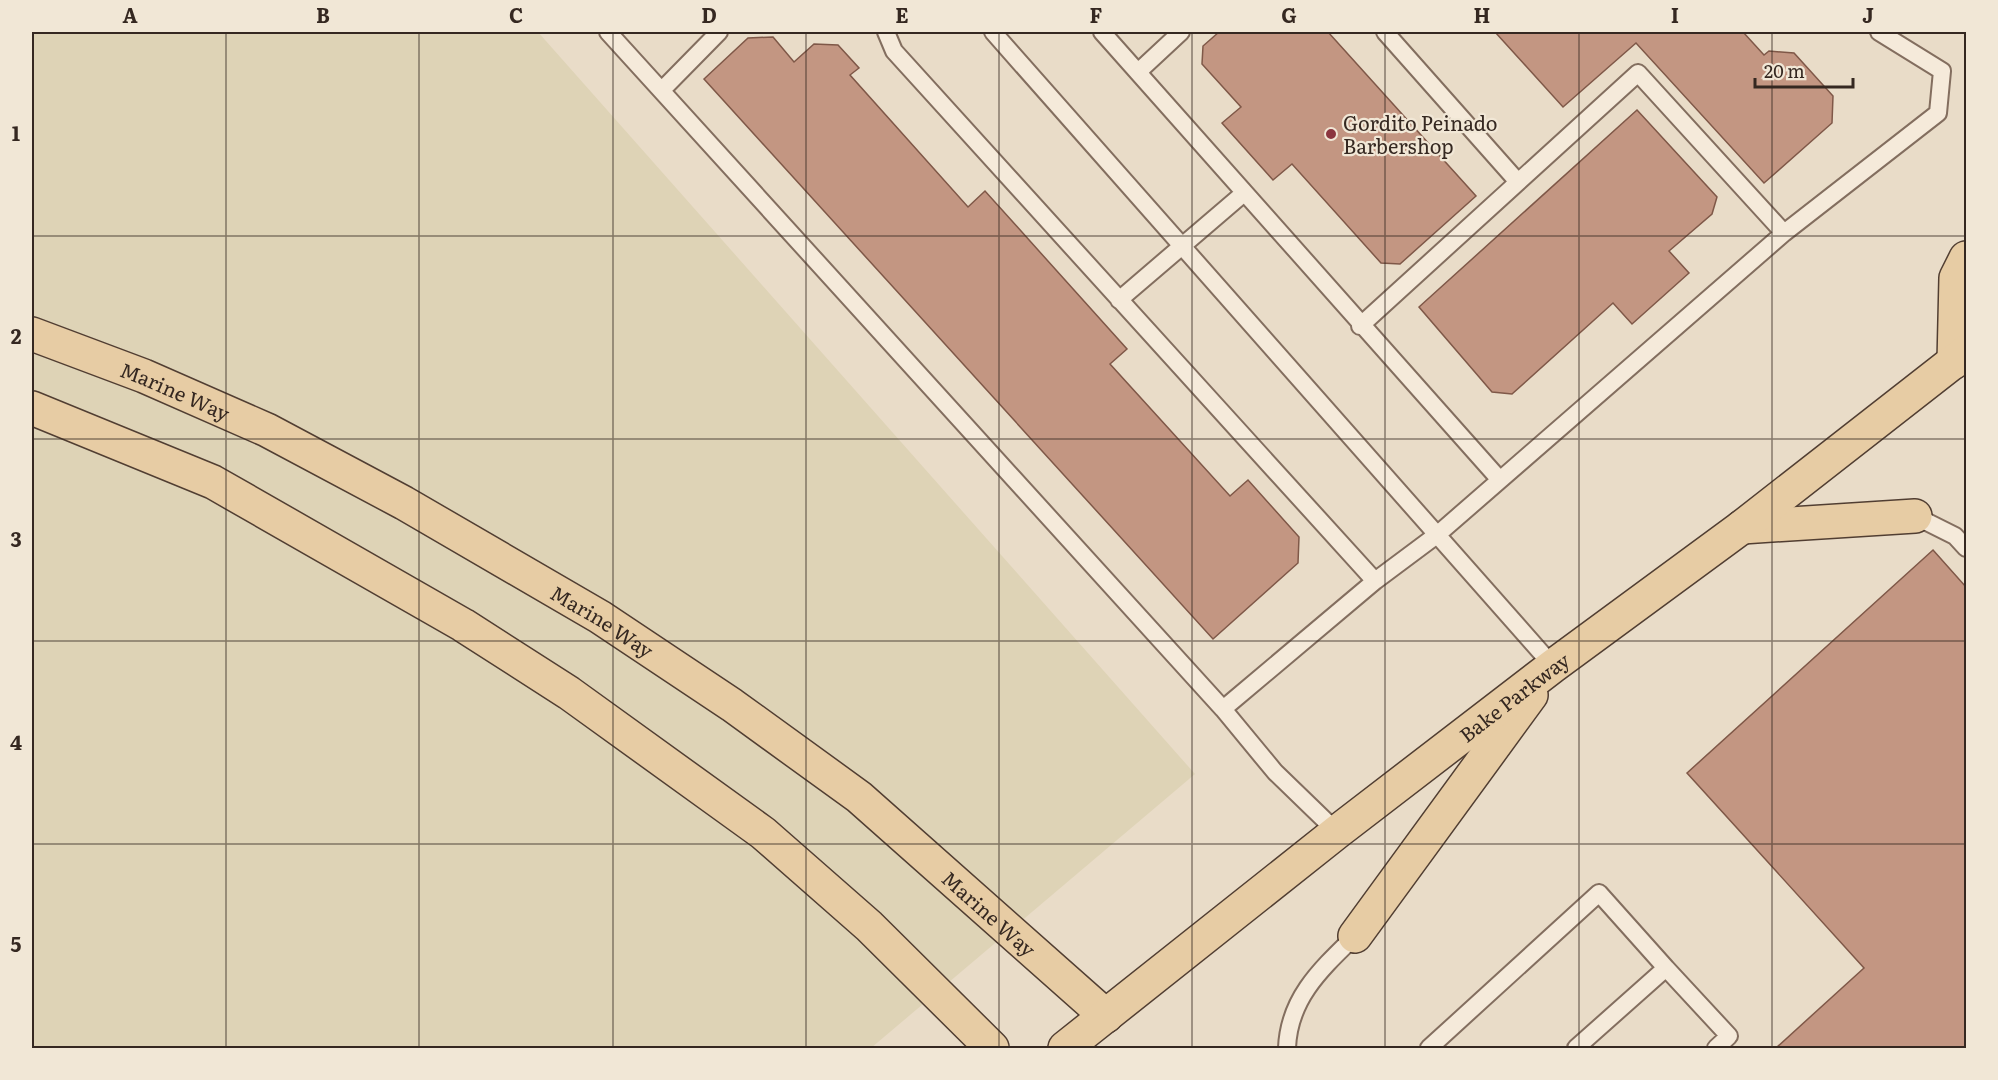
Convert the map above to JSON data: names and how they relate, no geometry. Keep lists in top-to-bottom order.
{
  "streets": {
    "main road": ["Marine Way", "Bake Parkway"]
  },
  "crossings": [
    ["Marine Way", "Bake Parkway"]
  ],
  "places": ["Gordito Peinado Barbershop"],
  "scale_bar": "20 m",
  "grid": {
    "columns": [
      "A",
      "B",
      "C",
      "D",
      "E",
      "F",
      "G",
      "H",
      "I",
      "J"
    ],
    "rows": [
      "1",
      "2",
      "3",
      "4",
      "5"
    ]
  }
}
